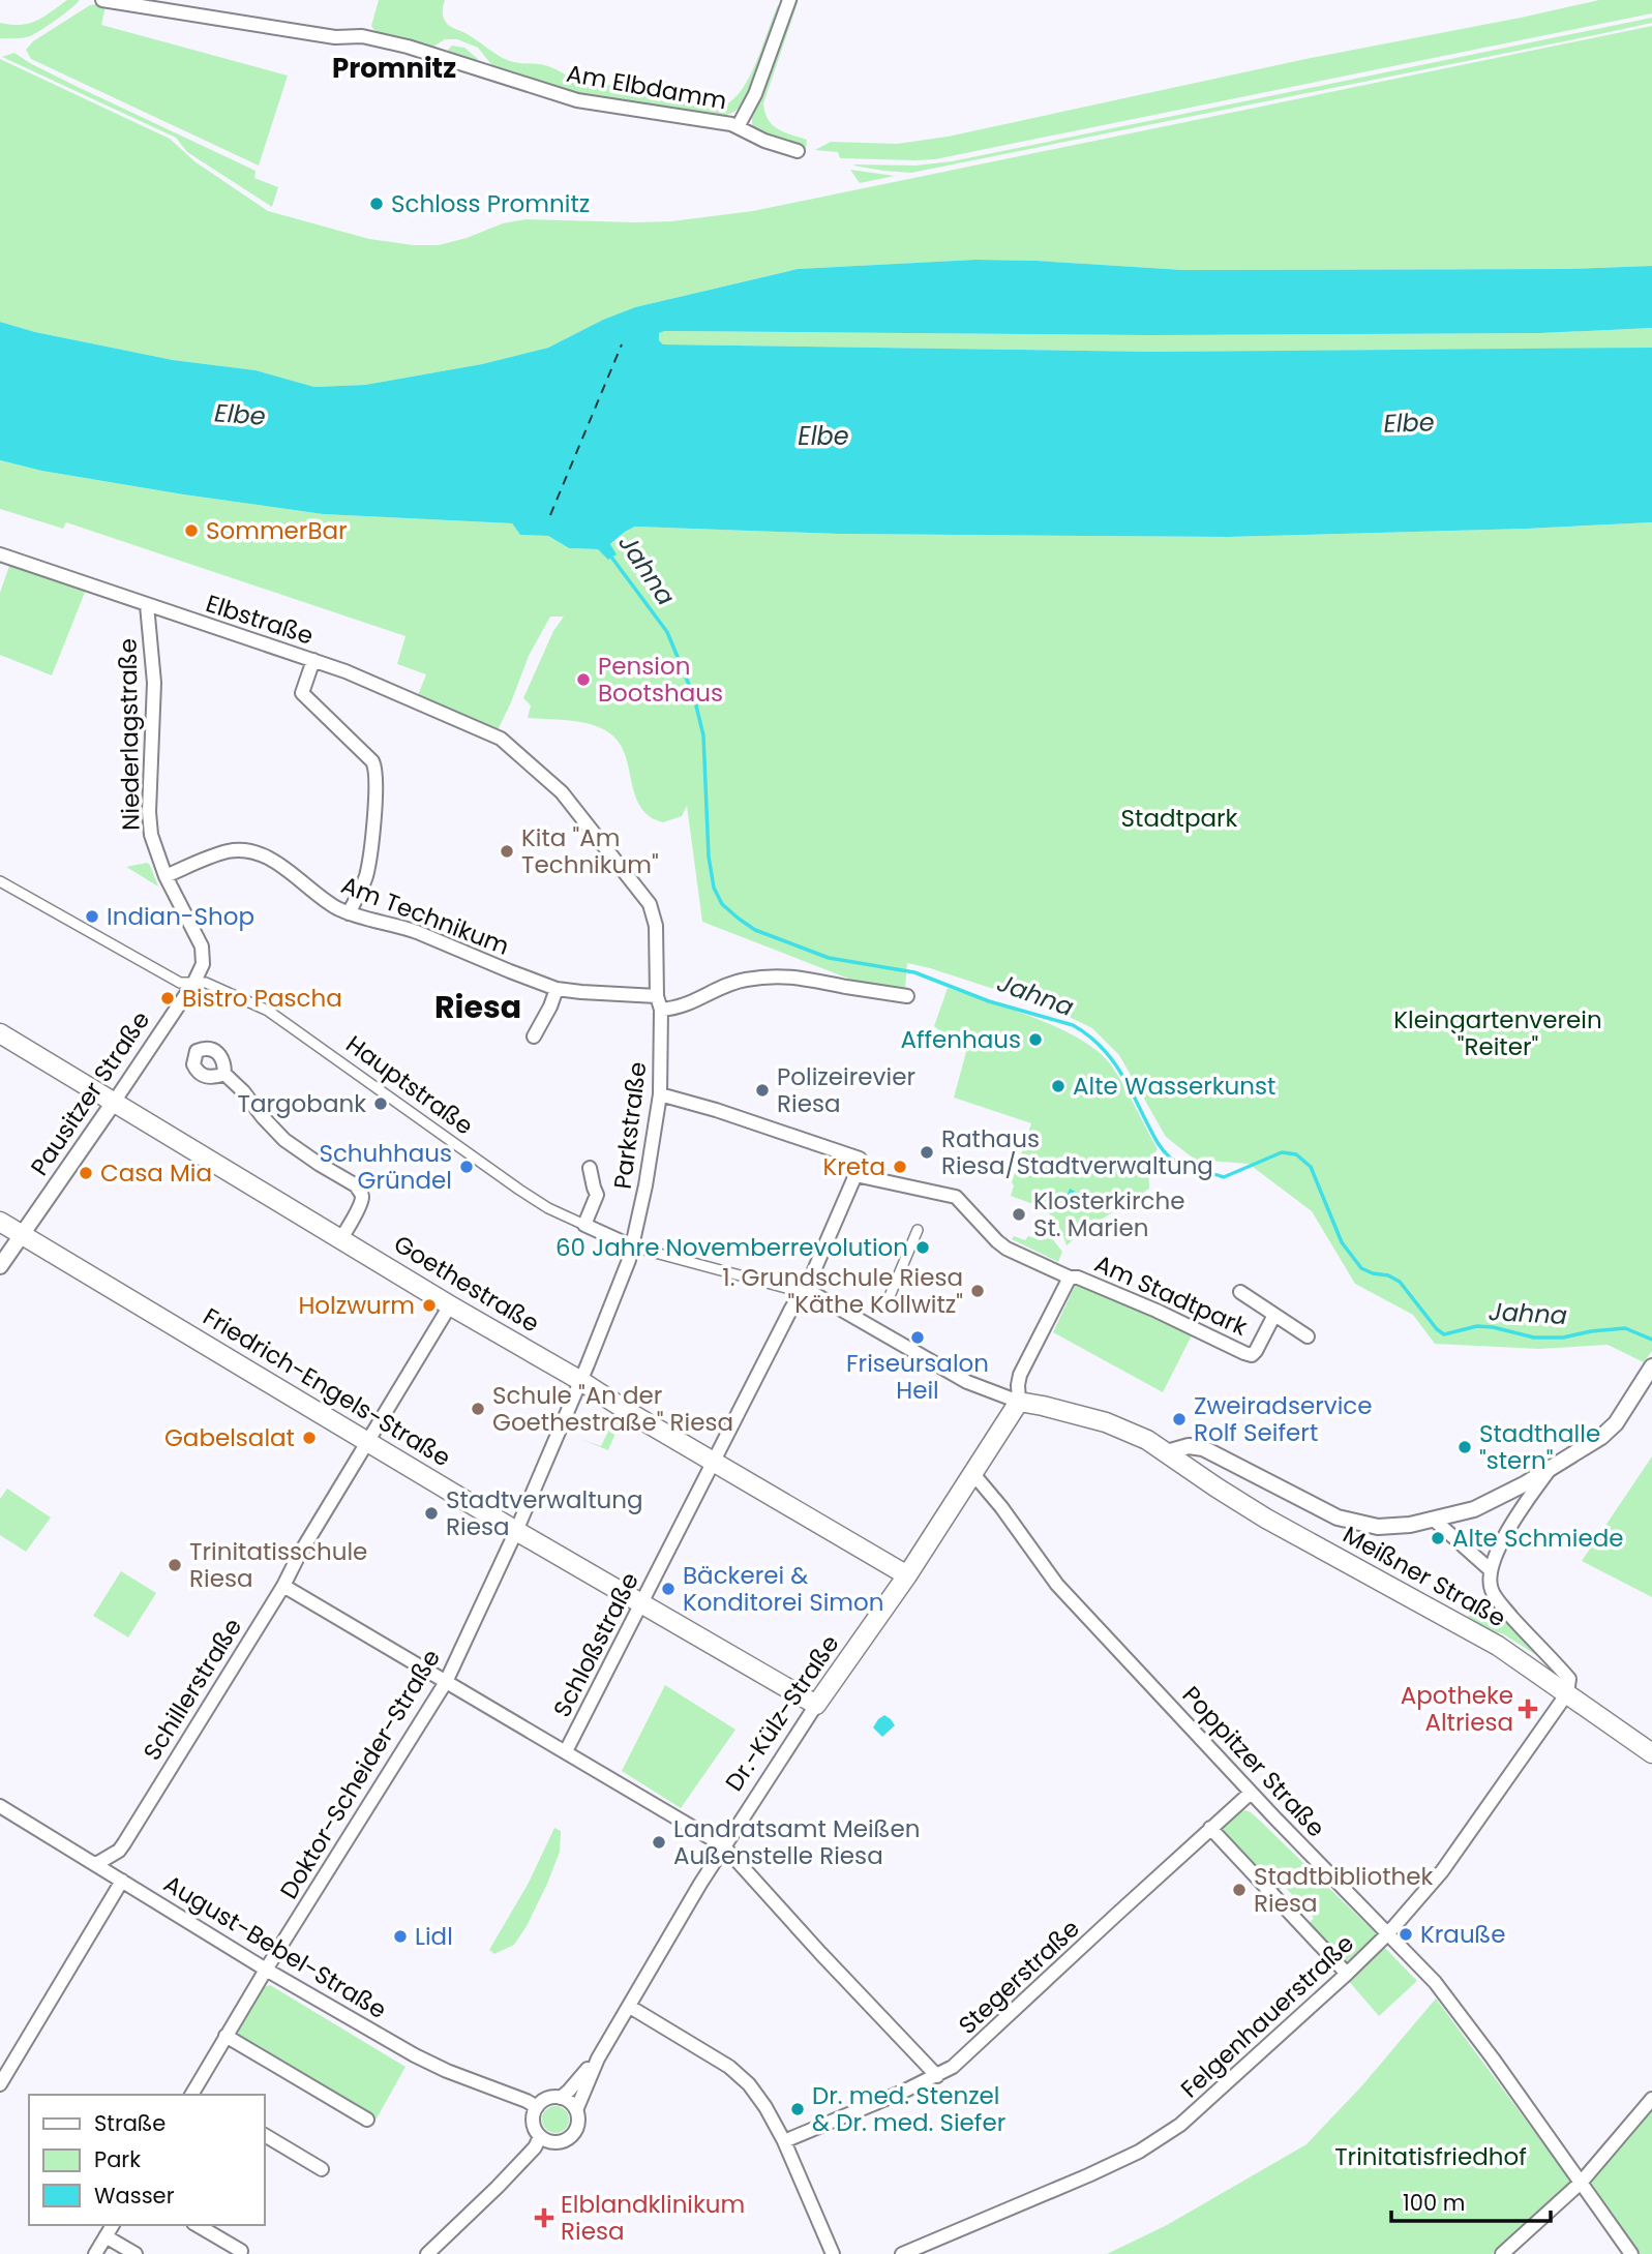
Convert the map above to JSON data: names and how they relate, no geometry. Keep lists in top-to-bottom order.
{
  "streets": {
    "main road": [
      "Goethestraße",
      "Friedrich-Engels-Straße",
      "Meißner Straße",
      "Dr.-Külz-Straße"
    ],
    "street": [
      "Am Elbdamm",
      "Elbstraße",
      "Niederlagstraße",
      "Am Technikum",
      "Hauptstraße",
      "Pausitzer Straße",
      "Parkstraße",
      "Am Stadtpark",
      "Schloßstraße",
      "Schillerstraße",
      "Poppitzer Straße",
      "Doktor-Scheider-Straße",
      "August-Bebel-Straße",
      "Stegerstraße",
      "Felgenhauerstraße"
    ]
  },
  "crossings": [
    ["Elbstraße", "Niederlagstraße"],
    ["Elbstraße", "Parkstraße"],
    ["Niederlagstraße", "Am Technikum"],
    ["Niederlagstraße", "Hauptstraße"],
    ["Niederlagstraße", "Pausitzer Straße"],
    ["Am Technikum", "Parkstraße"],
    ["Hauptstraße", "Pausitzer Straße"],
    ["Hauptstraße", "Parkstraße"],
    ["Hauptstraße", "Schloßstraße"],
    ["Hauptstraße", "Doktor-Scheider-Straße"],
    ["Pausitzer Straße", "Goethestraße"],
    ["Pausitzer Straße", "Friedrich-Engels-Straße"],
    ["Parkstraße", "Doktor-Scheider-Straße"],
    ["Goethestraße", "Schloßstraße"],
    ["Goethestraße", "Schillerstraße"],
    ["Goethestraße", "Dr.-Külz-Straße"],
    ["Goethestraße", "Doktor-Scheider-Straße"],
    ["Friedrich-Engels-Straße", "Schloßstraße"],
    ["Friedrich-Engels-Straße", "Schillerstraße"],
    ["Friedrich-Engels-Straße", "Dr.-Külz-Straße"],
    ["Friedrich-Engels-Straße", "Doktor-Scheider-Straße"],
    ["Meißner Straße", "Dr.-Külz-Straße"],
    ["Meißner Straße", "Felgenhauerstraße"],
    ["Schillerstraße", "August-Bebel-Straße"],
    ["Dr.-Külz-Straße", "Poppitzer Straße"],
    ["Dr.-Külz-Straße", "August-Bebel-Straße"],
    ["Poppitzer Straße", "Stegerstraße"],
    ["Poppitzer Straße", "Felgenhauerstraße"],
    ["Doktor-Scheider-Straße", "August-Bebel-Straße"]
  ],
  "districts": ["Promnitz", "Riesa"],
  "water": ["Elbe", "Jahna"],
  "parks": ["Stadtpark", "Kleingartenverein \"Reiter\"", "Trinitatisfriedhof"],
  "places": {
    "other": [
      "Schloss Promnitz",
      "SommerBar",
      "Pension Bootshaus",
      "Kita \"Am Technikum\"",
      "Indian-Shop",
      "Bistro Pascha",
      "Affenhaus",
      "Alte Wasserkunst",
      "Polizeirevier Riesa",
      "Targobank",
      "Rathaus Riesa/Stadtverwaltung",
      "Schuhhaus Gründel",
      "Kreta",
      "Casa Mia",
      "Klosterkirche St. Marien",
      "60 Jahre Novemberrevolution",
      "1. Grundschule Riesa \"Käthe Kollwitz\"",
      "Holzwurm",
      "Friseursalon Heil",
      "Schule \"An der Goethestraße\" Riesa",
      "Zweiradservice Rolf Seifert",
      "Gabelsalat",
      "Stadthalle \"stern\"",
      "Stadtverwaltung Riesa",
      "Alte Schmiede",
      "Trinitatisschule Riesa",
      "Bäckerei & Konditorei Simon",
      "Landratsamt Meißen Außenstelle Riesa",
      "Stadtbibliothek Riesa",
      "Krauße",
      "Lidl",
      "Dr. med. Stenzel & Dr. med. Siefer"
    ],
    "health": ["Apotheke Altriesa", "Elblandklinikum Riesa"]
  },
  "legend": ["Straße", "Park", "Wasser"],
  "scale_bar": "100 m"
}
